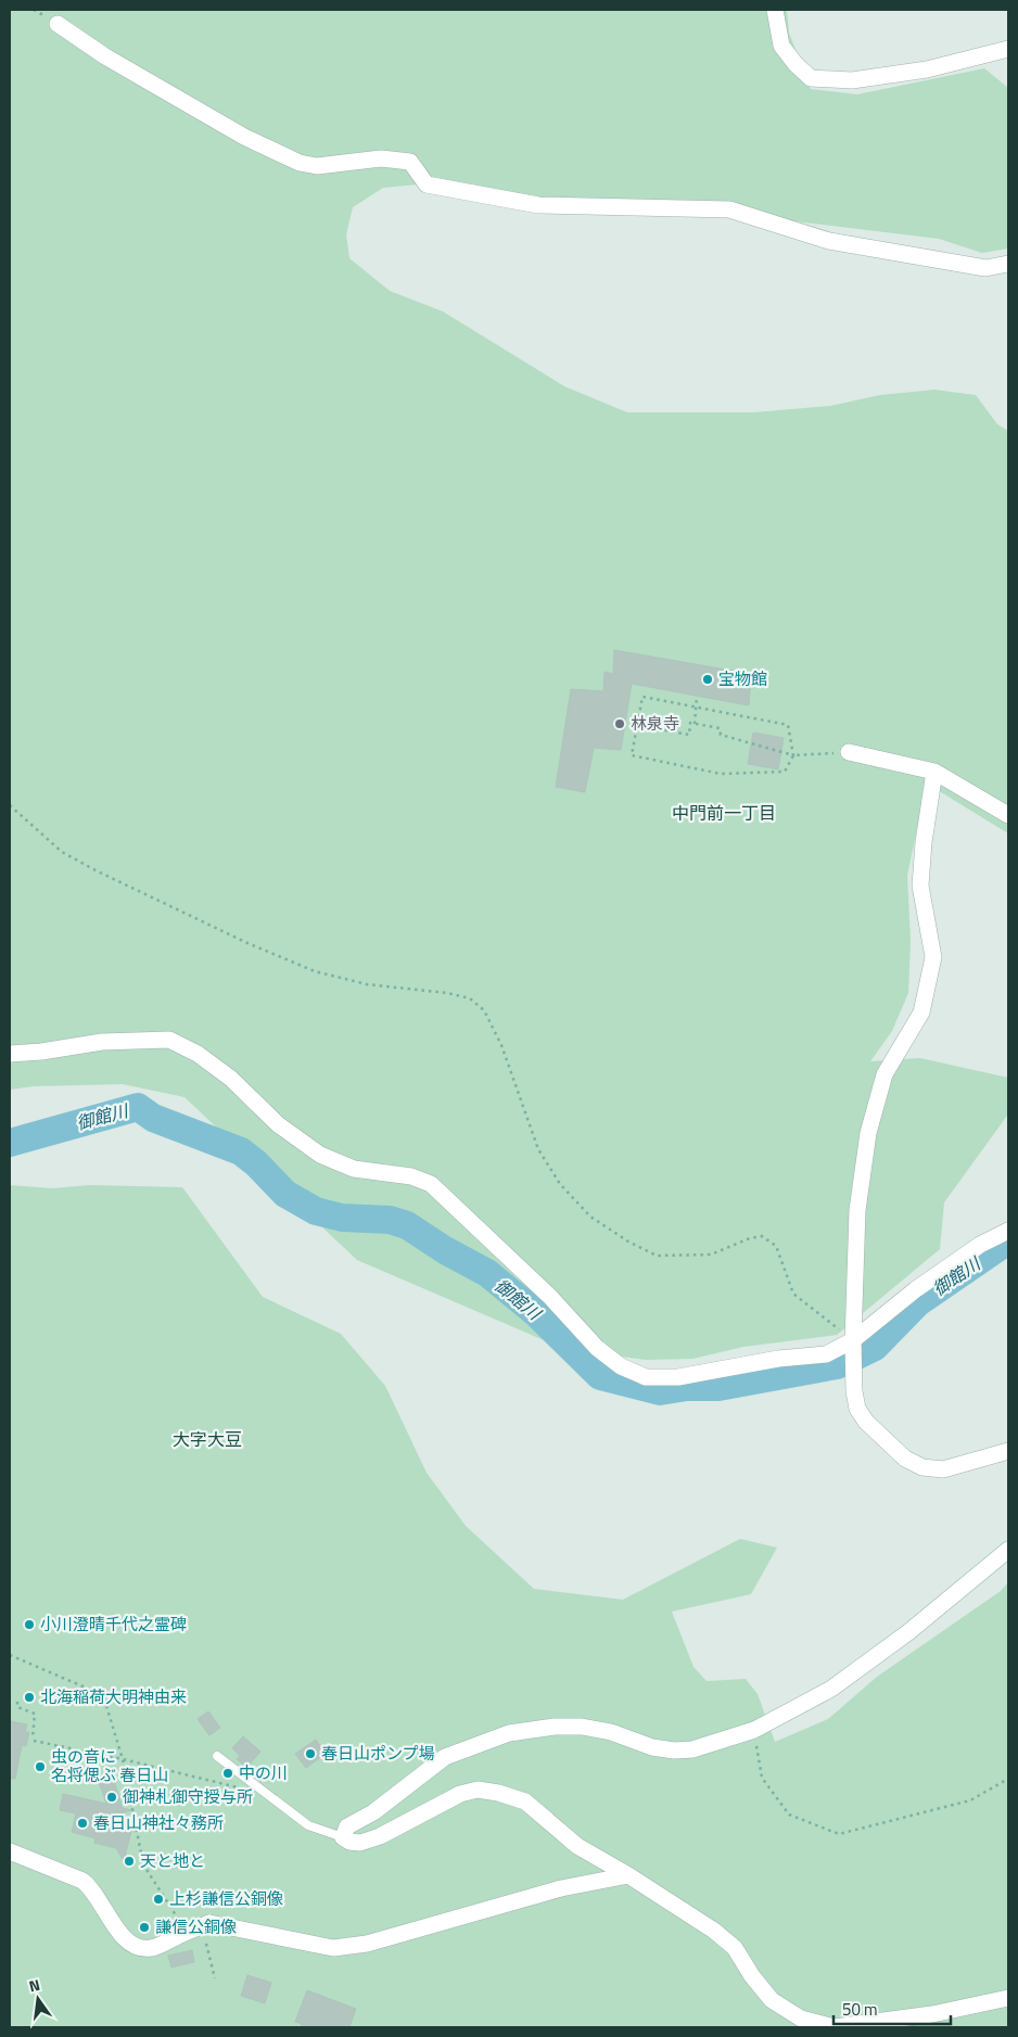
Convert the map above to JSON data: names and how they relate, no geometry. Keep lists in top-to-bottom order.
{
  "districts": ["中門前一丁目", "大字大豆"],
  "water": ["御館川"],
  "places": [
    "宝物館",
    "林泉寺",
    "小川澄晴千代之霊碑",
    "北海稲荷大明神由来",
    "春日山ポンプ場",
    "虫の音に 名将偲ぶ 春日山",
    "中の川",
    "御神札御守授与所",
    "春日山神社々務所",
    "天と地と",
    "上杉謙信公銅像",
    "謙信公銅像"
  ],
  "scale_bar": "50 m",
  "north": "top"
}
